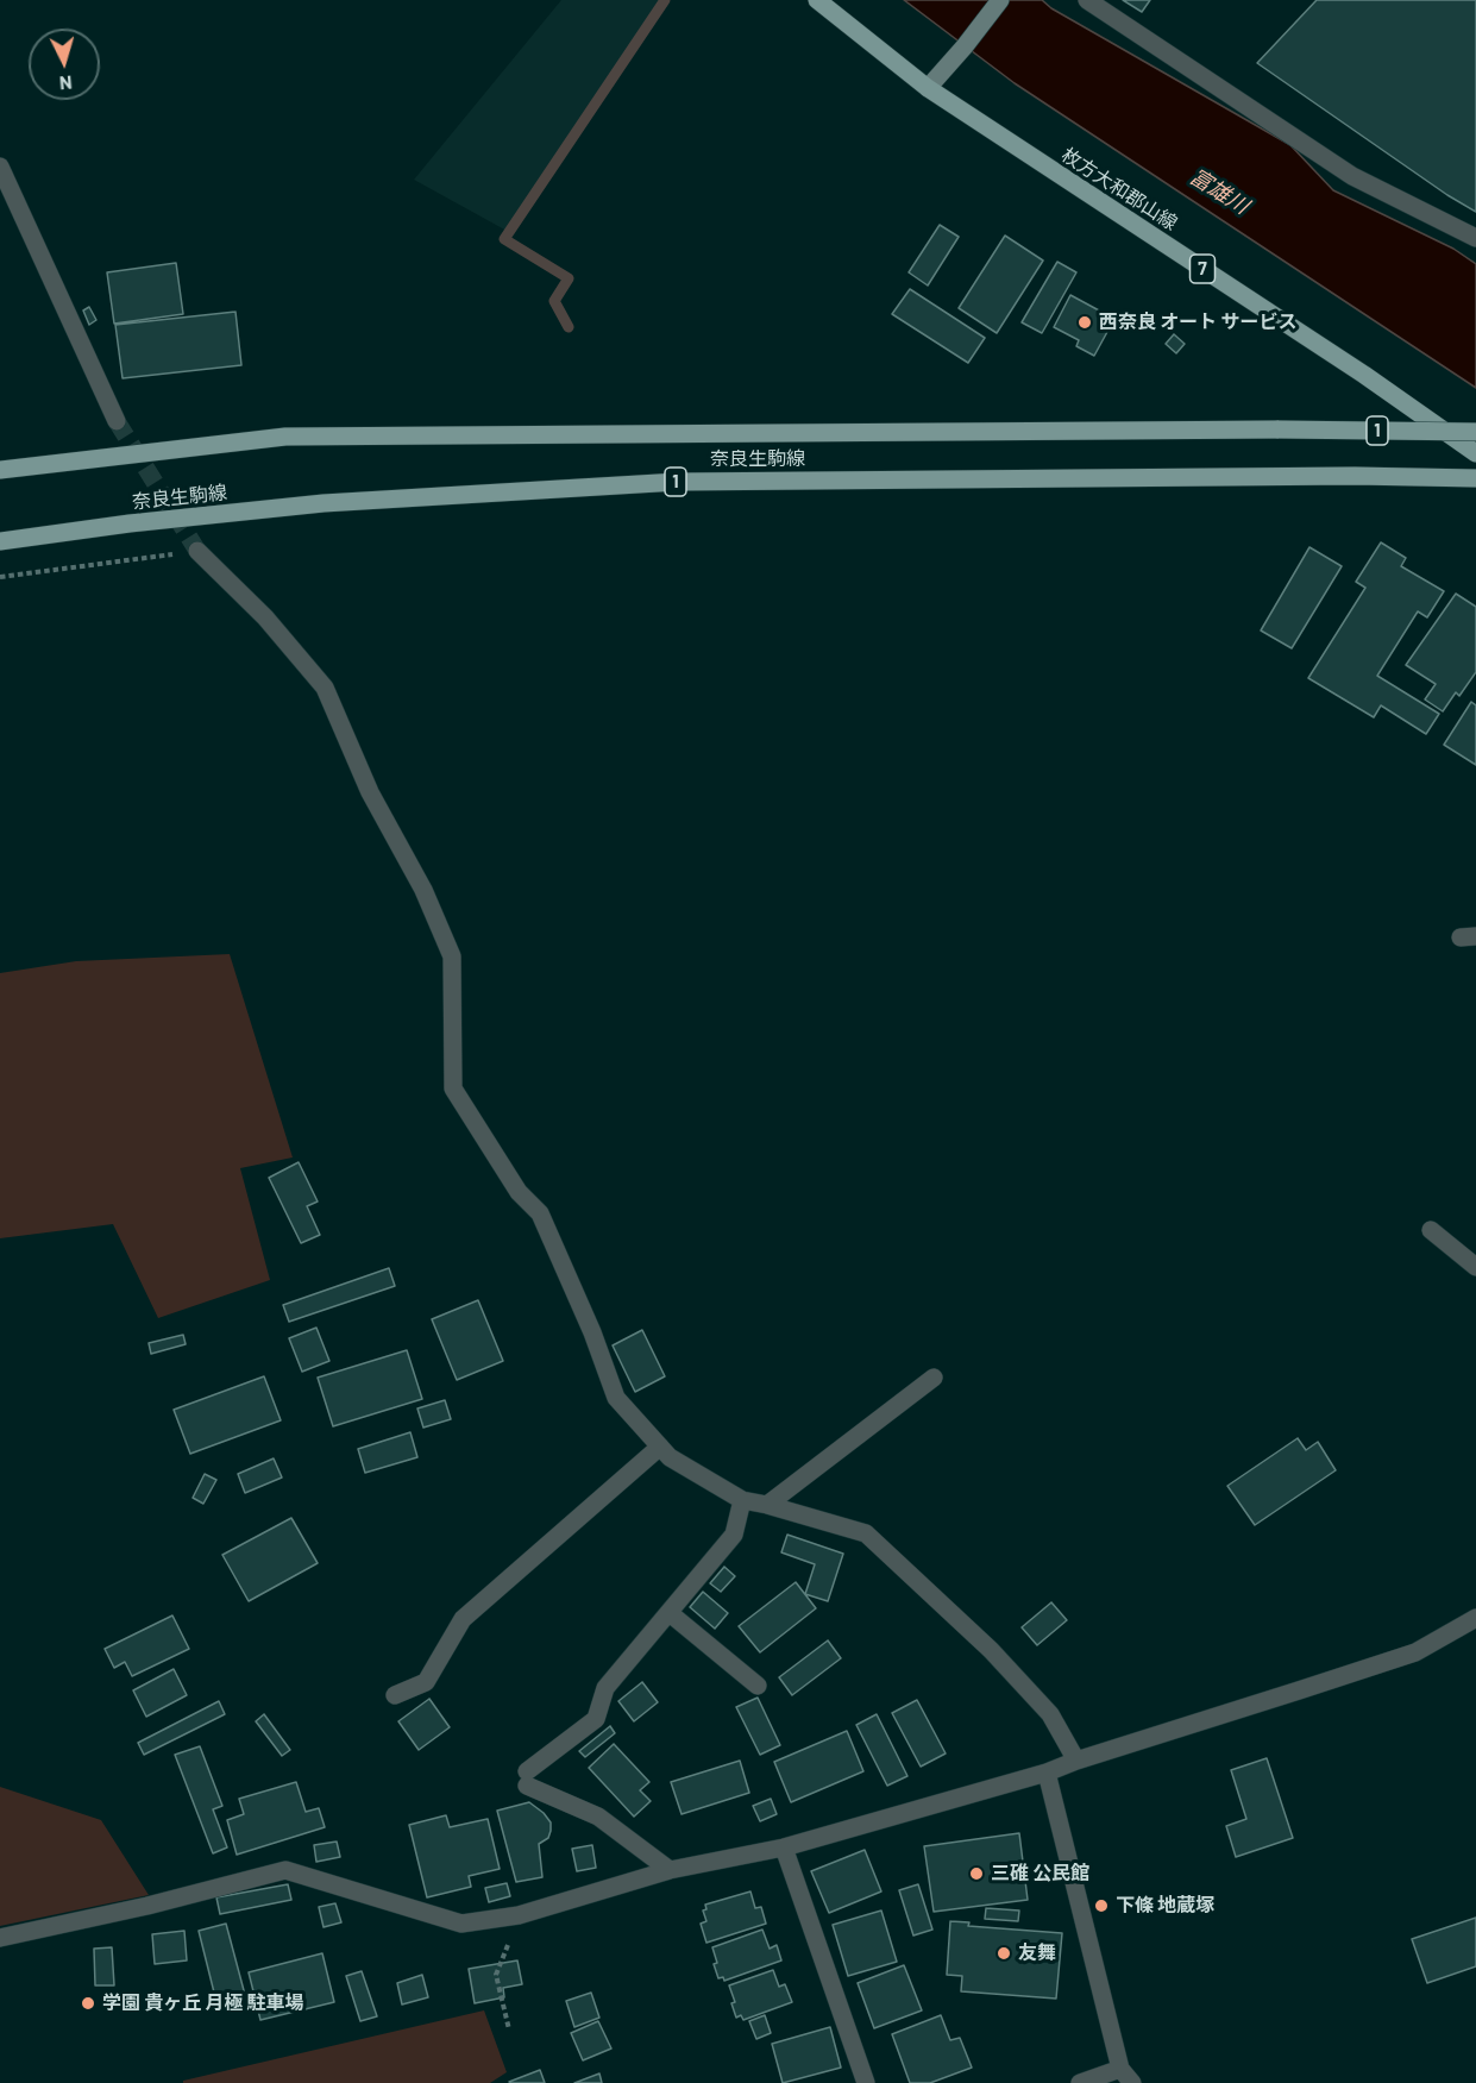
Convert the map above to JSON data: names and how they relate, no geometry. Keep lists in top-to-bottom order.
{
  "streets": {
    "main road": [
      "枚方大和郡山線",
      "7",
      "1",
      "奈良生駒線"
    ]
  },
  "water": ["富雄川"],
  "places": [
    "西奈良 オート サービス",
    "三碓 公民館",
    "下條 地蔵塚",
    "友舞",
    "学園 貴ヶ丘 月極 駐車場"
  ],
  "north": "bottom"
}
